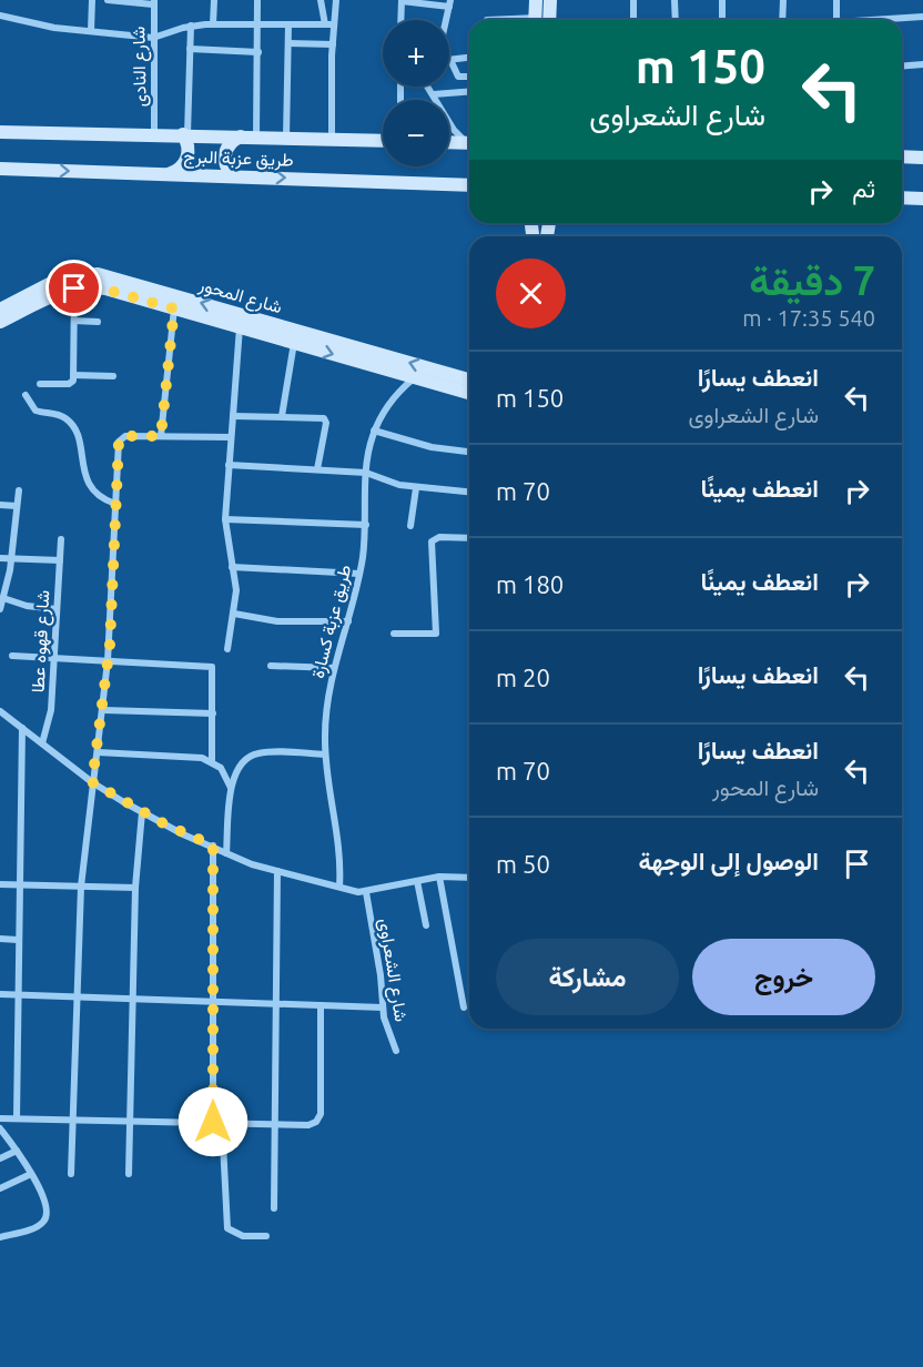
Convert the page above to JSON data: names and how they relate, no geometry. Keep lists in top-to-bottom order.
{
  "streets": {
    "street": [
      "شارع النادى",
      "طريق عزبة البرج",
      "شارع المحور",
      "طريق عزبة كسارة",
      "شارع قهوه عطا",
      "شارع الشعراوى"
    ]
  },
  "crossings": [
    ["شارع النادى", "طريق عزبة البرج"],
    ["شارع المحور", "طريق عزبة كسارة"]
  ],
  "page": {
    "map_buttons": ["+", "−"],
    "turn": ["150 m", "شارع الشعراوى"],
    "then": "ثم",
    "heading": ["7 دقيقة", "540 m · 17:35"],
    "list": [
      {
        "name": "انعطف يسارًا",
        "note": "شارع الشعراوى",
        "value": "150 m"
      },
      {
        "name": "انعطف يمينًا",
        "value": "70 m"
      },
      {
        "name": "انعطف يمينًا",
        "value": "180 m"
      },
      {
        "name": "انعطف يسارًا",
        "value": "20 m"
      },
      {
        "name": "انعطف يسارًا",
        "note": "شارع المحور",
        "value": "70 m"
      },
      {
        "name": "الوصول إلى الوجهة",
        "value": "50 m"
      }
    ],
    "buttons": ["خروج", "مشاركة"]
  }
}
